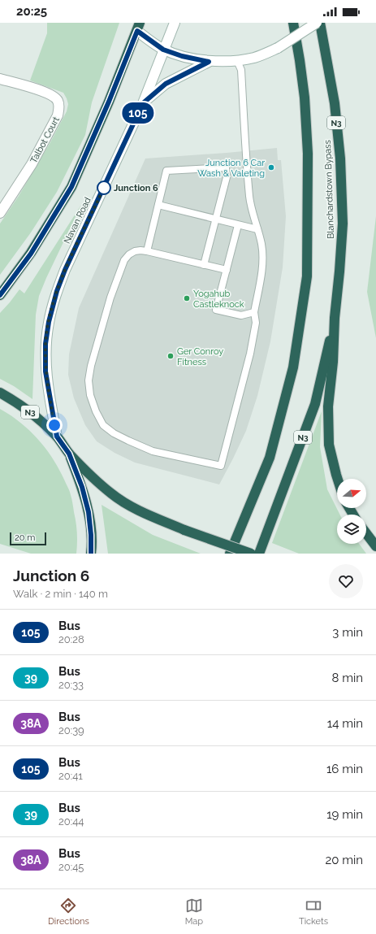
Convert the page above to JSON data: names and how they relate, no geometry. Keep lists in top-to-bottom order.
{
  "streets": {
    "highway": ["N3", "Blanchardstown Bypass"],
    "street": ["Talbot Court", "Navan Road"]
  },
  "crossings": [
    ["N3", "Blanchardstown Bypass"],
    ["N3", "Navan Road"]
  ],
  "places": [
    "Junction 6 Car Wash & Valeting",
    "Junction 6",
    "Yogahub Castleknock",
    "Ger Conroy Fitness"
  ],
  "lines": ["bus line 105"],
  "scale_bar": "20 m",
  "north": "right",
  "page": {
    "status": "20:25",
    "on_map": "105",
    "scale": "20 m",
    "heading": ["Junction 6", "Walk · 2 min · 140 m"],
    "list": [
      {
        "mark": "105",
        "name": "Bus",
        "note": "20:28",
        "value": "3 min"
      },
      {
        "mark": "39",
        "name": "Bus",
        "note": "20:33",
        "value": "8 min"
      },
      {
        "mark": "38A",
        "name": "Bus",
        "note": "20:39",
        "value": "14 min"
      },
      {
        "mark": "105",
        "name": "Bus",
        "note": "20:41",
        "value": "16 min"
      },
      {
        "mark": "39",
        "name": "Bus",
        "note": "20:44",
        "value": "19 min"
      },
      {
        "mark": "38A",
        "name": "Bus",
        "note": "20:45",
        "value": "20 min"
      }
    ],
    "tabs": ["Directions", "Map", "Tickets"]
  }
}
